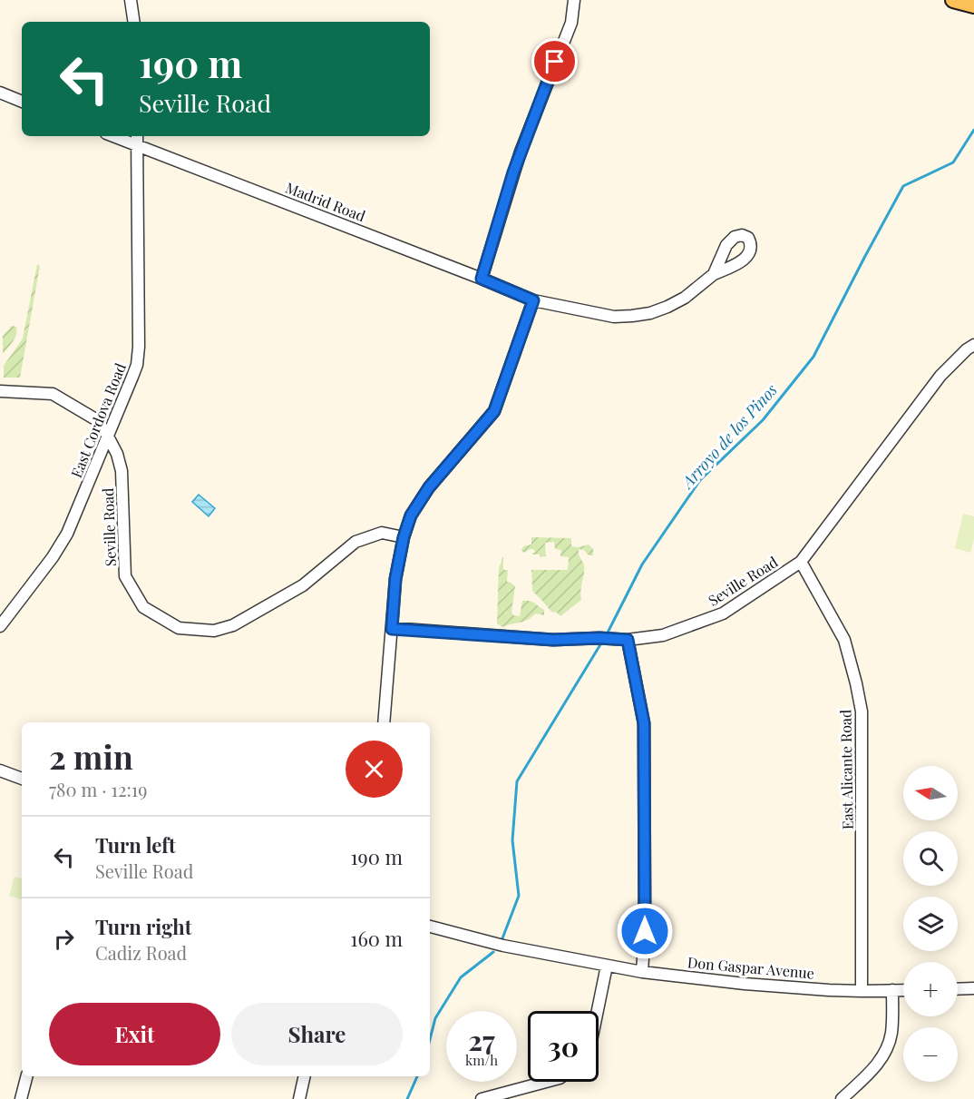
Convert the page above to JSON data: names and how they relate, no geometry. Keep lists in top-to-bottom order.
{
  "streets": {
    "street": [
      "Madrid Road",
      "East Cordova Road",
      "Seville Road",
      "East Alicante Road",
      "Don Gaspar Avenue"
    ]
  },
  "crossings": [
    ["Madrid Road", "East Cordova Road"],
    ["East Cordova Road", "Seville Road"],
    ["Seville Road", "East Alicante Road"],
    ["East Alicante Road", "Don Gaspar Avenue"]
  ],
  "water": ["Arroyo de los Pinos"],
  "north": "left",
  "page": {
    "turn": ["190 m", "Seville Road"],
    "heading": ["2 min", "780 m · 12:19"],
    "map_buttons": ["+", "−"],
    "list": [
      {
        "name": "Turn left",
        "note": "Seville Road",
        "value": "190 m"
      },
      {
        "name": "Turn right",
        "note": "Cadiz Road",
        "value": "160 m"
      }
    ],
    "buttons": ["Exit", "Share"],
    "speed": "27 km/h",
    "limit": "30"
  }
}
